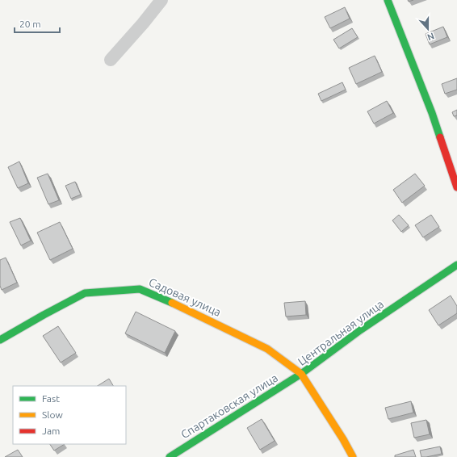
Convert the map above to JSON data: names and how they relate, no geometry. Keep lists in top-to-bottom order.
{
  "streets": {
    "street": ["Садовая улица", "Центральная улица", "Спартаковская улица"]
  },
  "crossings": [
    ["Садовая улица", "Центральная улица"],
    ["Садовая улица", "Спартаковская улица"],
    ["Центральная улица", "Спартаковская улица"]
  ],
  "legend": ["Fast", "Slow", "Jam"],
  "scale_bar": "20 m",
  "north": "bottom"
}
